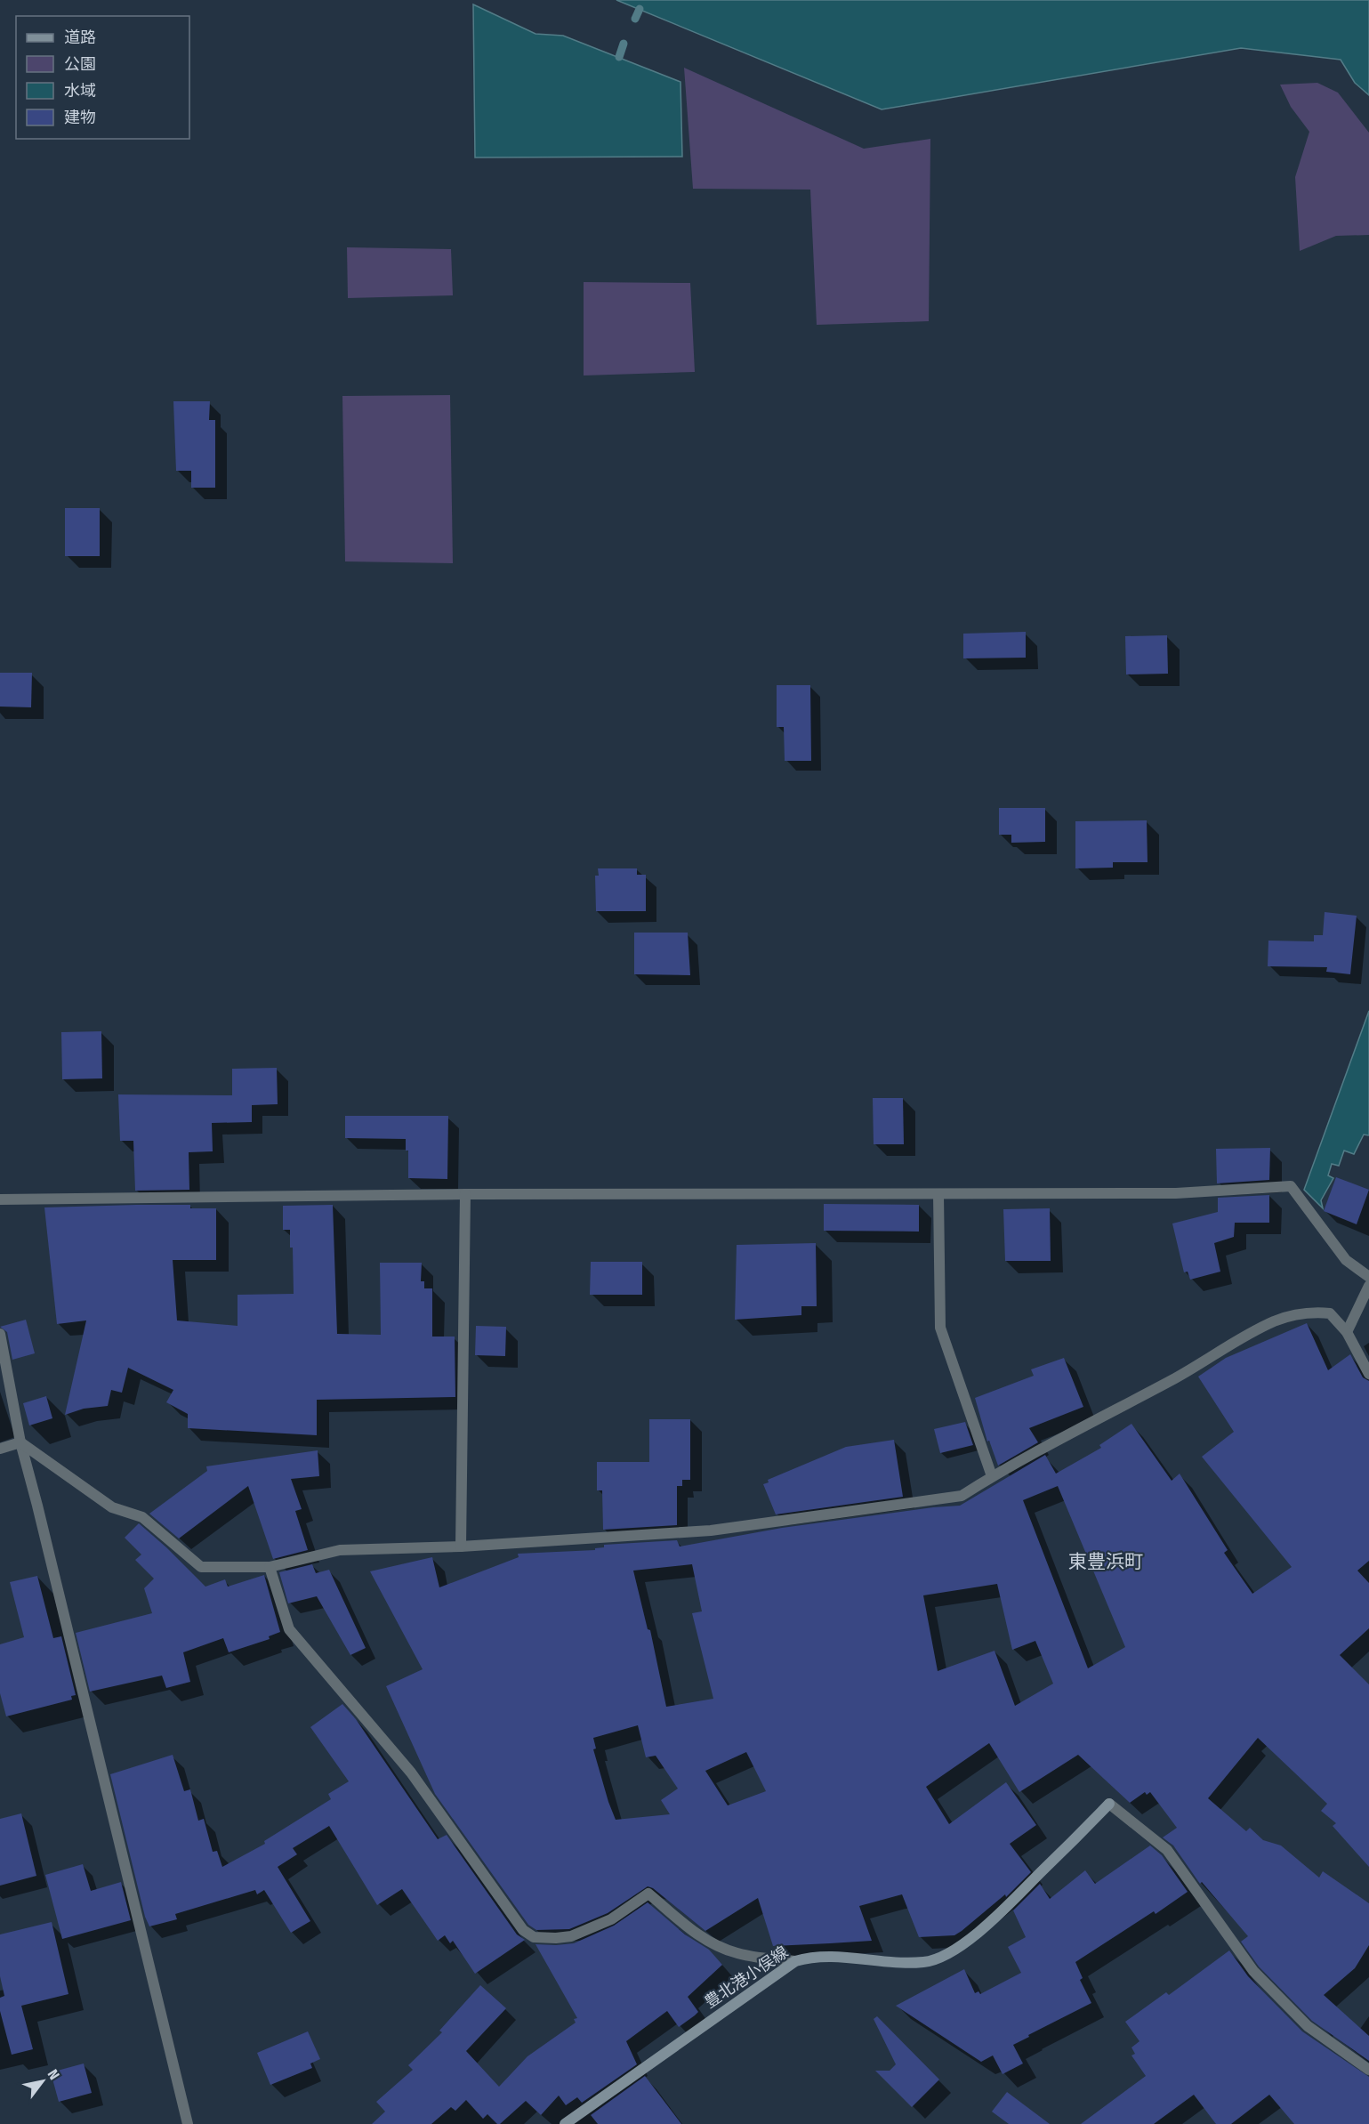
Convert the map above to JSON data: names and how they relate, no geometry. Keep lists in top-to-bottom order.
{
  "streets": {
    "main road": ["豊北港小俣線"]
  },
  "districts": ["東豊浜町"],
  "legend": [
    "道路",
    "公園",
    "水域",
    "建物"
  ],
  "north": "top right"
}
